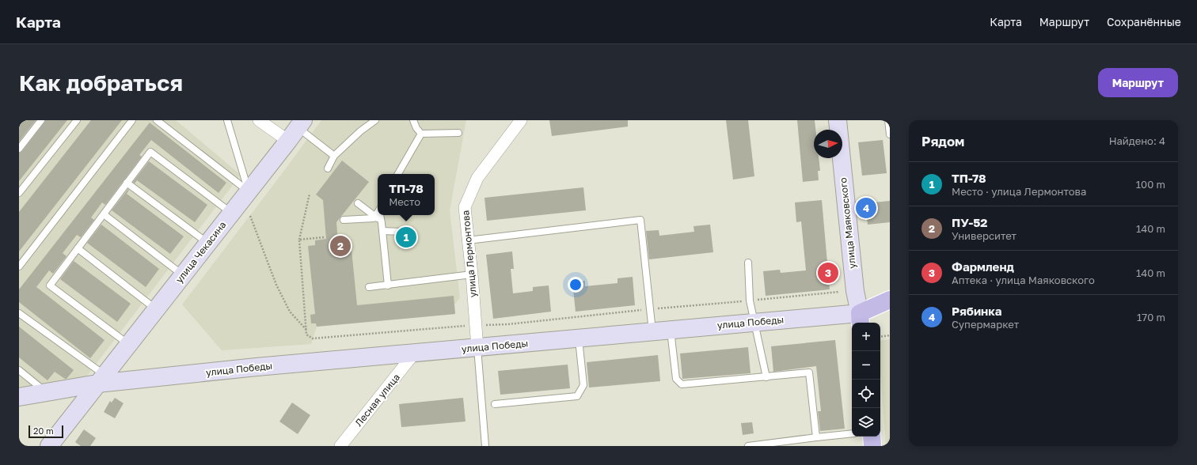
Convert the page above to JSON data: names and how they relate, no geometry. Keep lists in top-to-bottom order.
{
  "streets": {
    "main road": ["улица Победы"],
    "street": [
      "улица Маяковского",
      "улица Чекасина",
      "улица Лермонтова",
      "Лесная улица"
    ]
  },
  "crossings": [
    ["улица Маяковского", "улица Победы"],
    ["улица Чекасина", "улица Победы"],
    ["улица Лермонтова", "улица Победы"],
    ["улица Победы", "Лесная улица"]
  ],
  "scale_bar": "20 m",
  "north": "right",
  "page": {
    "header": "Карта",
    "nav": ["Карта", "Маршрут", "Сохранённые"],
    "buttons": "Маршрут",
    "title": "Как добраться",
    "heading": ["Рядом", "Найдено: 4"],
    "list": [
      {
        "mark": "1",
        "name": "ТП-78",
        "note": "Место · улица Лермонтова",
        "value": "100 m"
      },
      {
        "mark": "2",
        "name": "ПУ-52",
        "note": "Университет",
        "value": "140 m"
      },
      {
        "mark": "3",
        "name": "Фармленд",
        "note": "Аптека · улица Маяковского",
        "value": "140 m"
      },
      {
        "mark": "4",
        "name": "Рябинка",
        "note": "Супермаркет",
        "value": "170 m"
      }
    ],
    "popup": ["ТП-78", "Место"],
    "pins": [
      "4",
      "1",
      "2",
      "3"
    ],
    "map_buttons": ["+", "−"],
    "scale": "20 m"
  }
}
